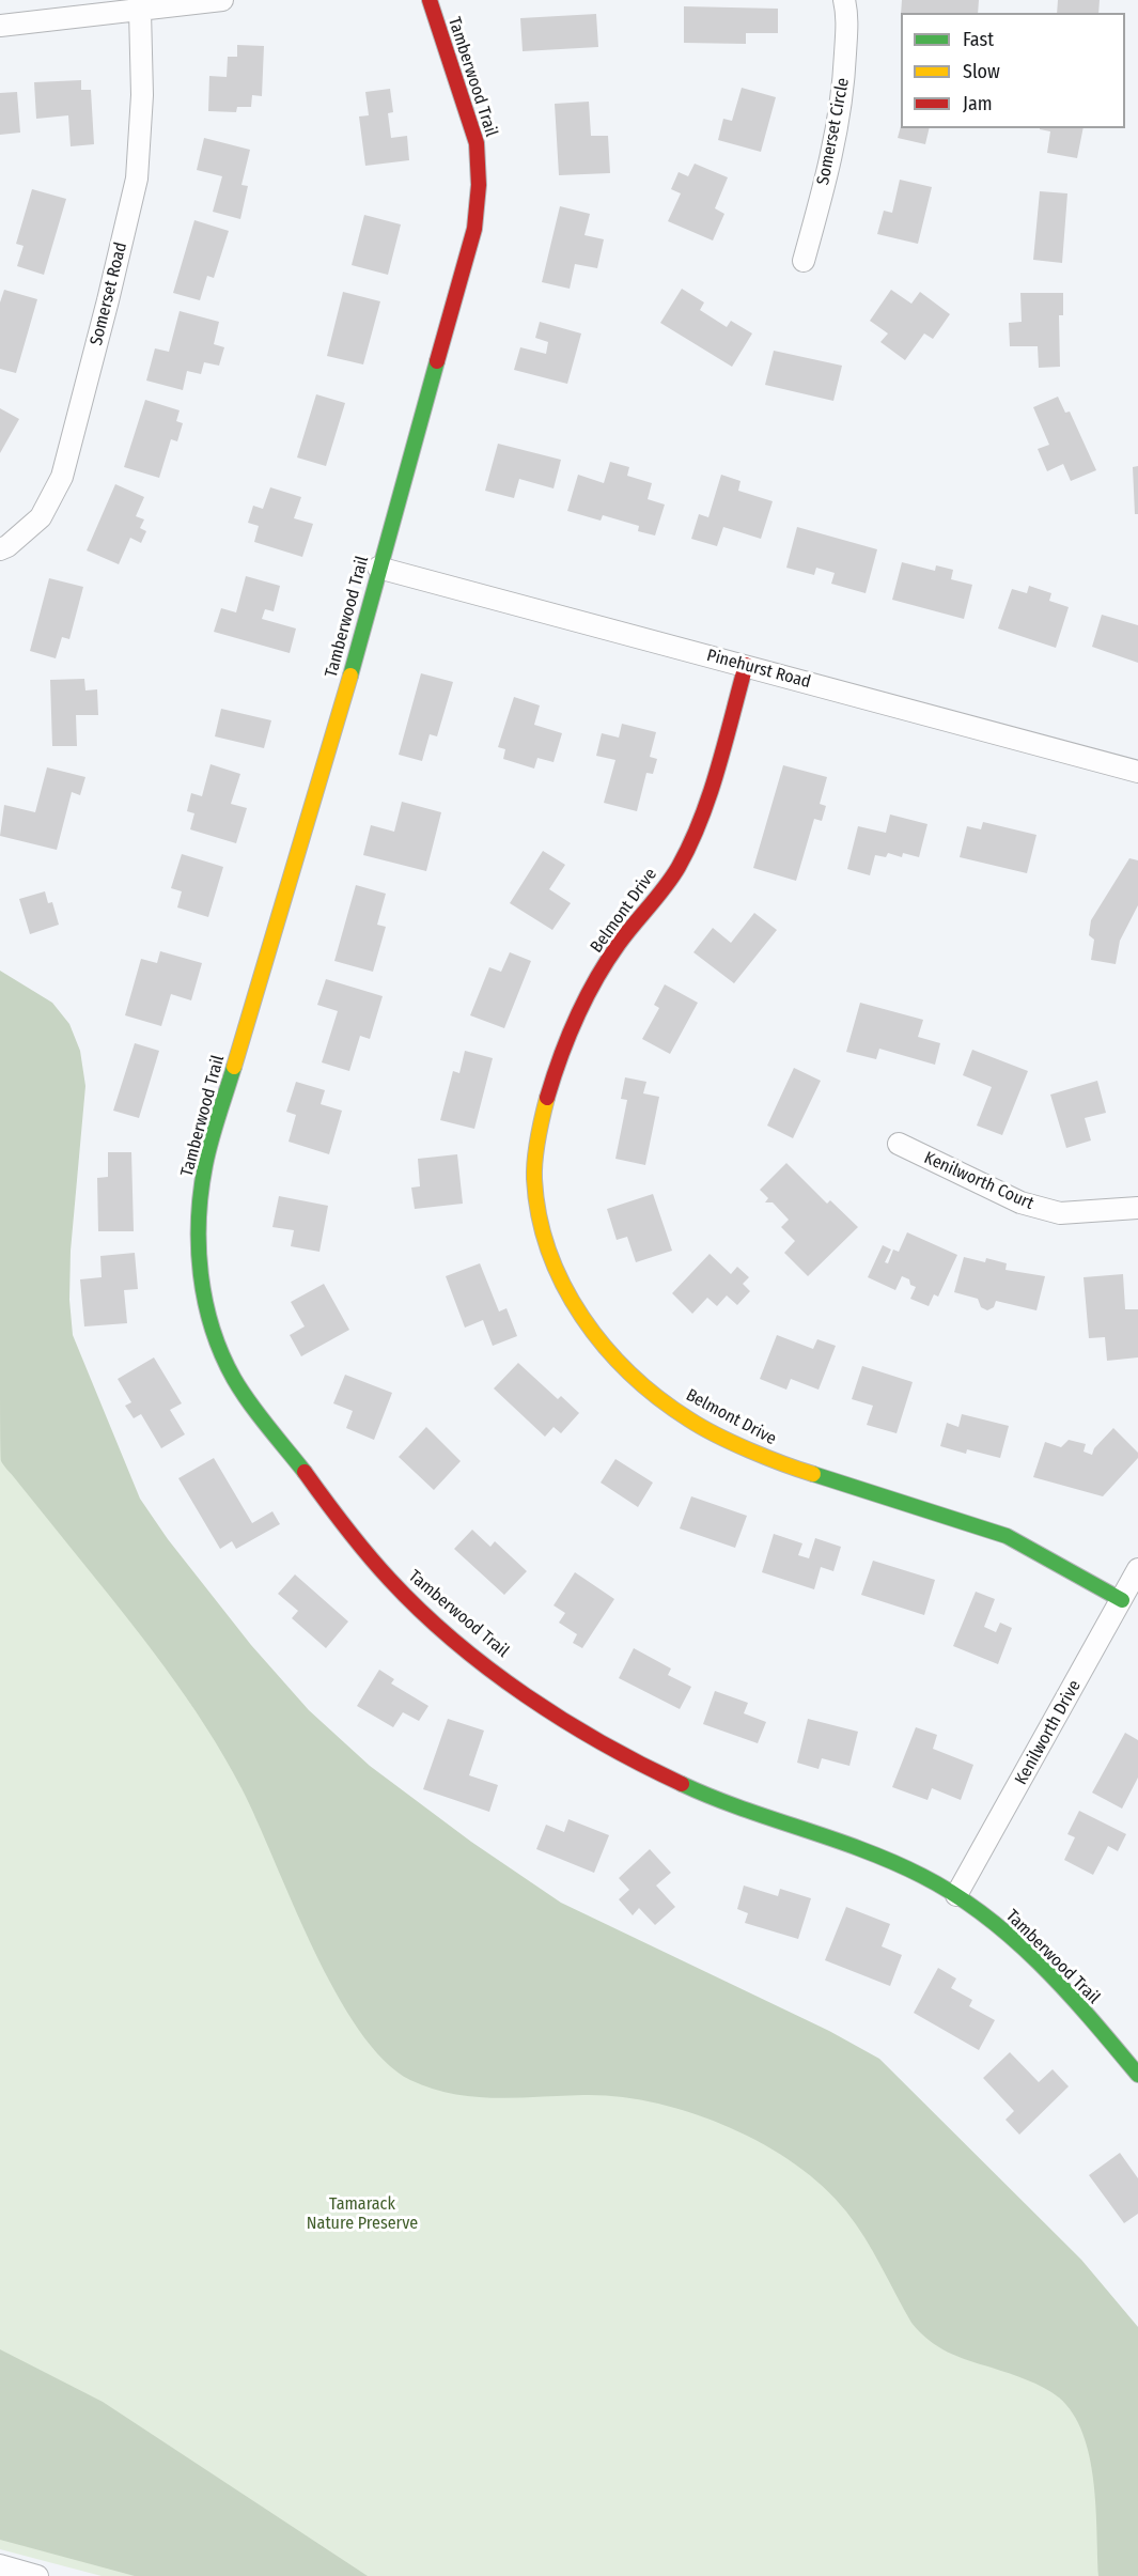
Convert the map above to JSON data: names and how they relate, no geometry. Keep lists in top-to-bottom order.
{
  "streets": {
    "street": [
      "Tamberwood Trail",
      "Somerset Circle",
      "Somerset Road",
      "Pinehurst Road",
      "Belmont Drive",
      "Kenilworth Court",
      "Kenilworth Drive"
    ]
  },
  "crossings": [
    ["Tamberwood Trail", "Pinehurst Road"],
    ["Tamberwood Trail", "Kenilworth Drive"],
    ["Pinehurst Road", "Belmont Drive"],
    ["Belmont Drive", "Kenilworth Drive"]
  ],
  "parks": ["Tamarack Nature Preserve"],
  "legend": ["Fast", "Slow", "Jam"]
}
